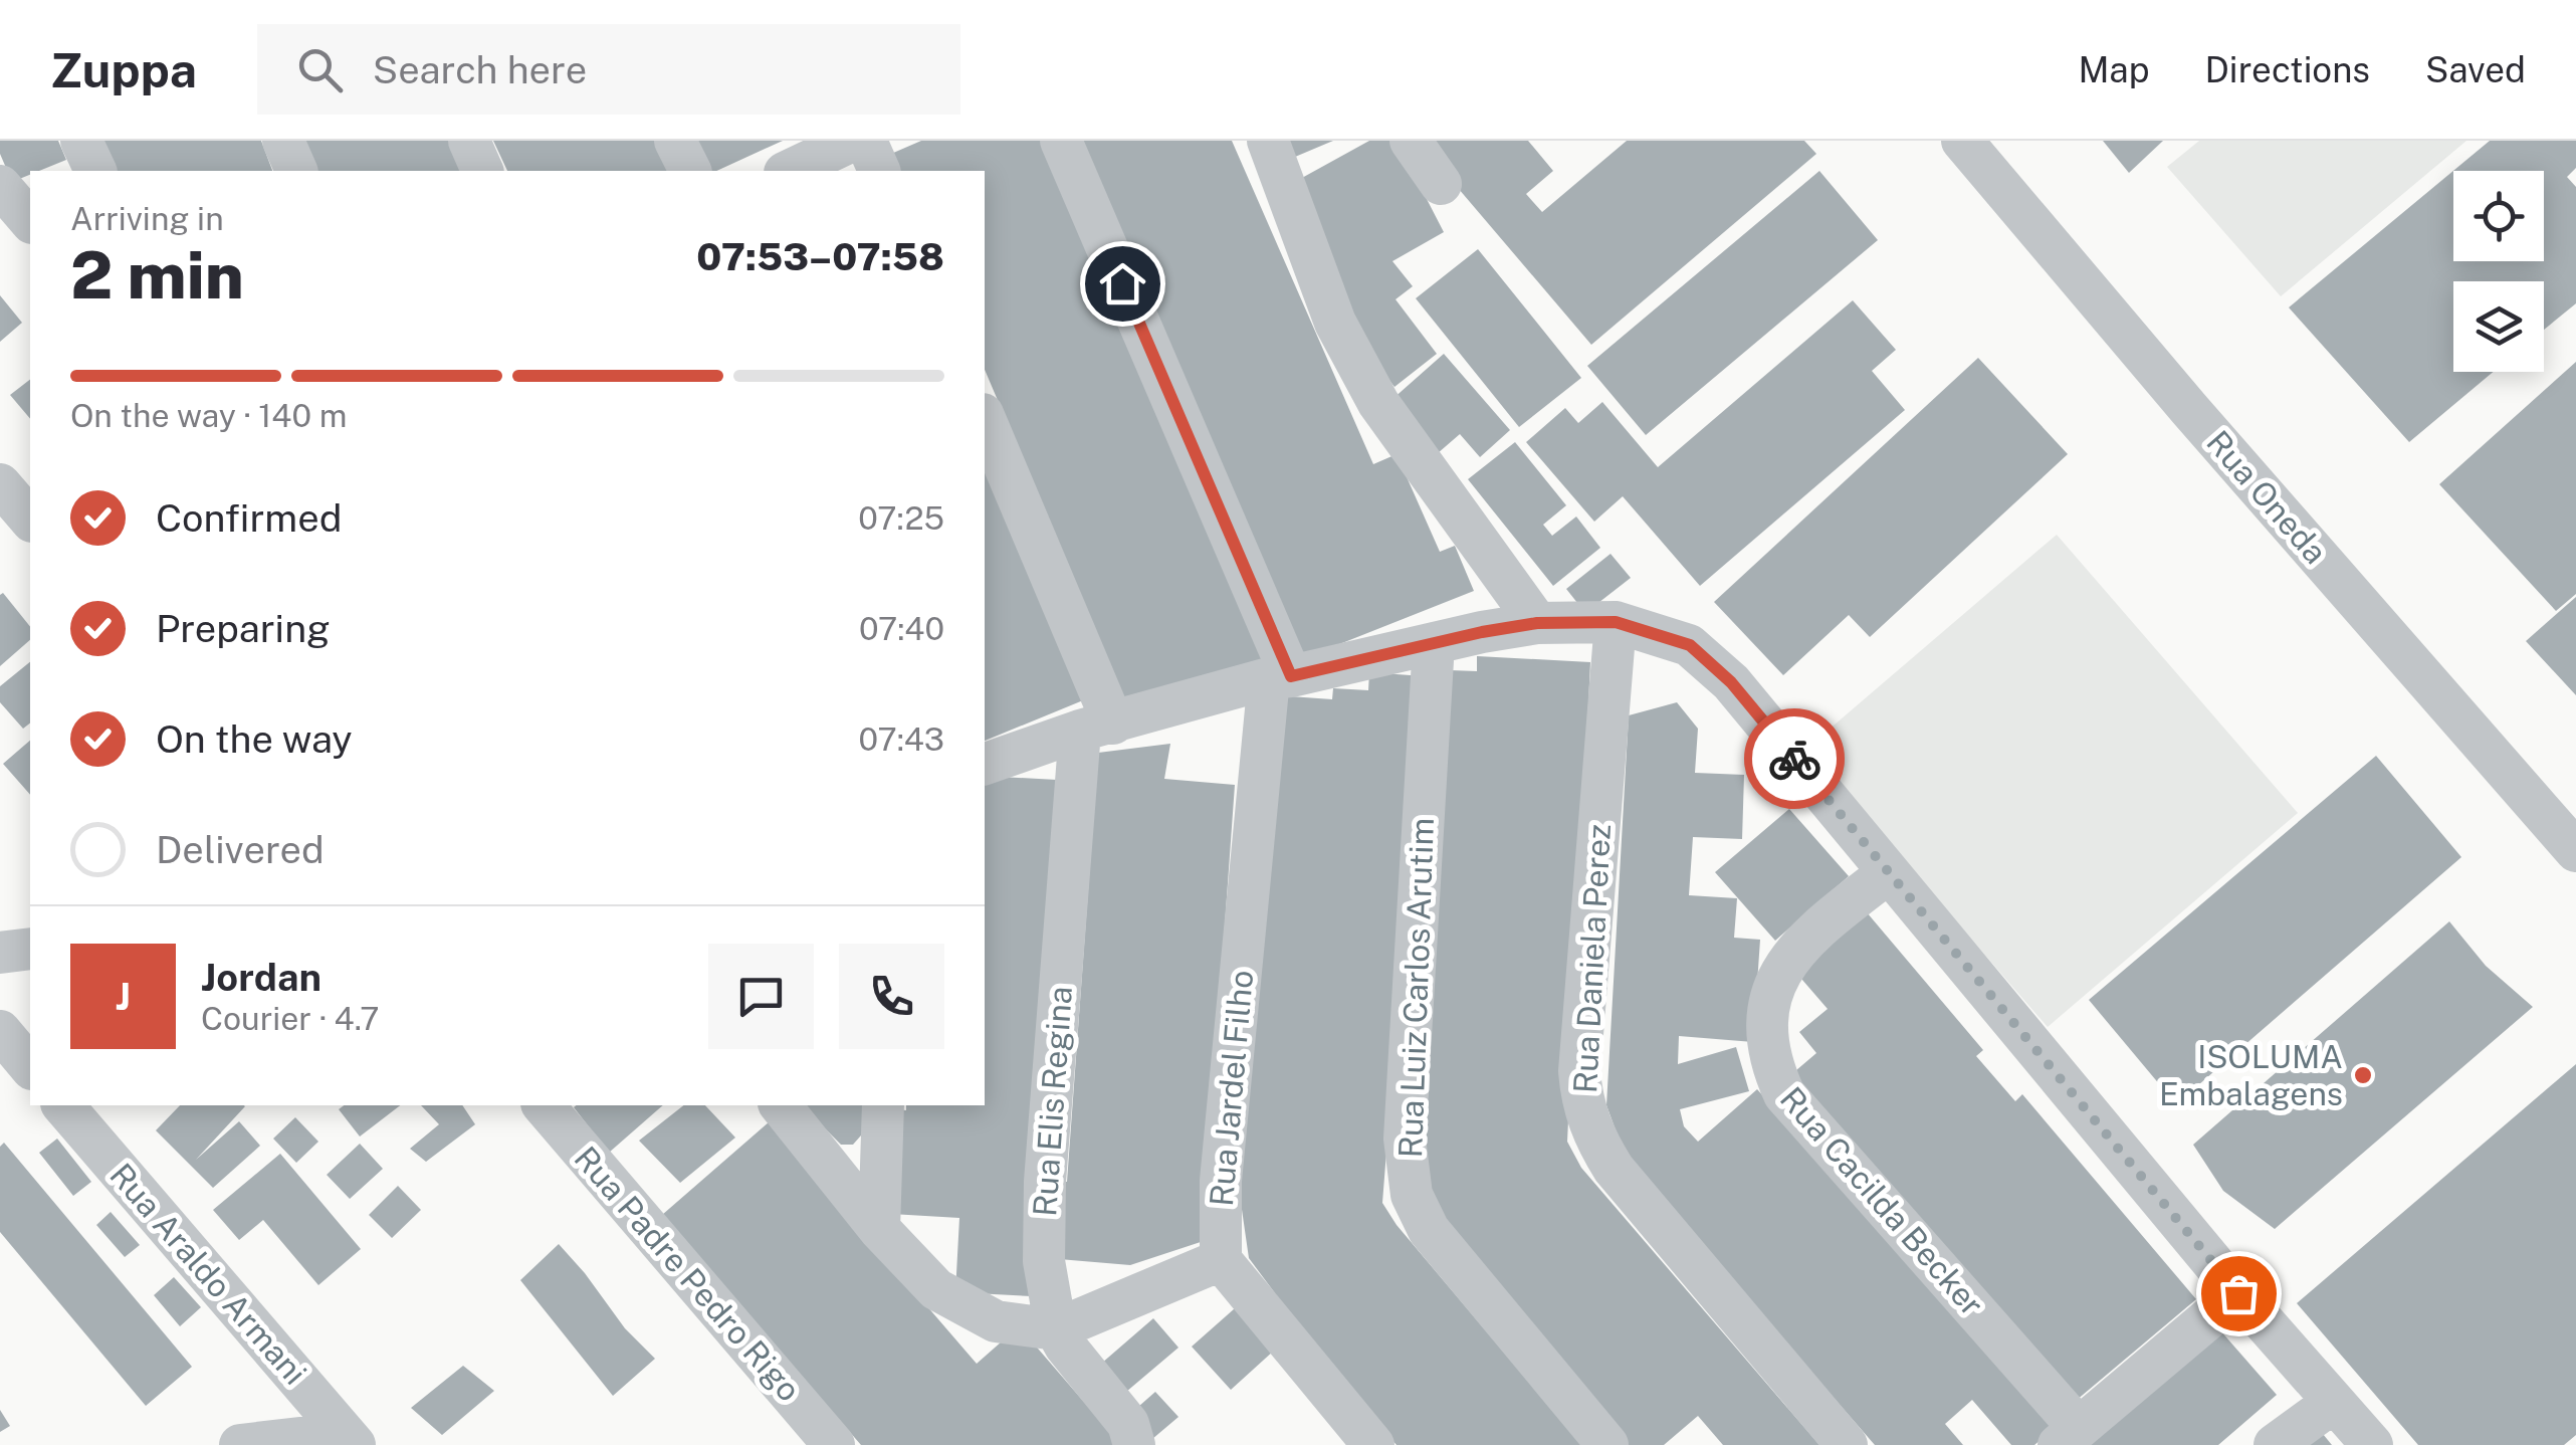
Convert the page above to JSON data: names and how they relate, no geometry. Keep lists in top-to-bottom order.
{
  "streets": {
    "street": [
      "Rua Oneda",
      "Rua Daniela Perez",
      "Rua Luiz Carlos Arutim",
      "Rua Jardel Filho",
      "Rua Elis Regina",
      "Rua Cacilda Becker",
      "Rua Araldo Armani",
      "Rua Padre Pedro Rigo"
    ]
  },
  "places": ["ISOLUMA Embalagens"],
  "page": {
    "header": "Zuppa",
    "search": "Search here",
    "nav": ["Map", "Directions", "Saved"],
    "heading": ["2 min", "Arriving in", "07:53–07:58"],
    "panel": ["Jordan", "Courier · 4.7"],
    "bar": "On the way · 140 m",
    "list": [
      ["Confirmed", "07:25"],
      ["Preparing", "07:40"],
      ["On the way", "07:43"],
      "Delivered"
    ],
    "round": "J"
  }
}
